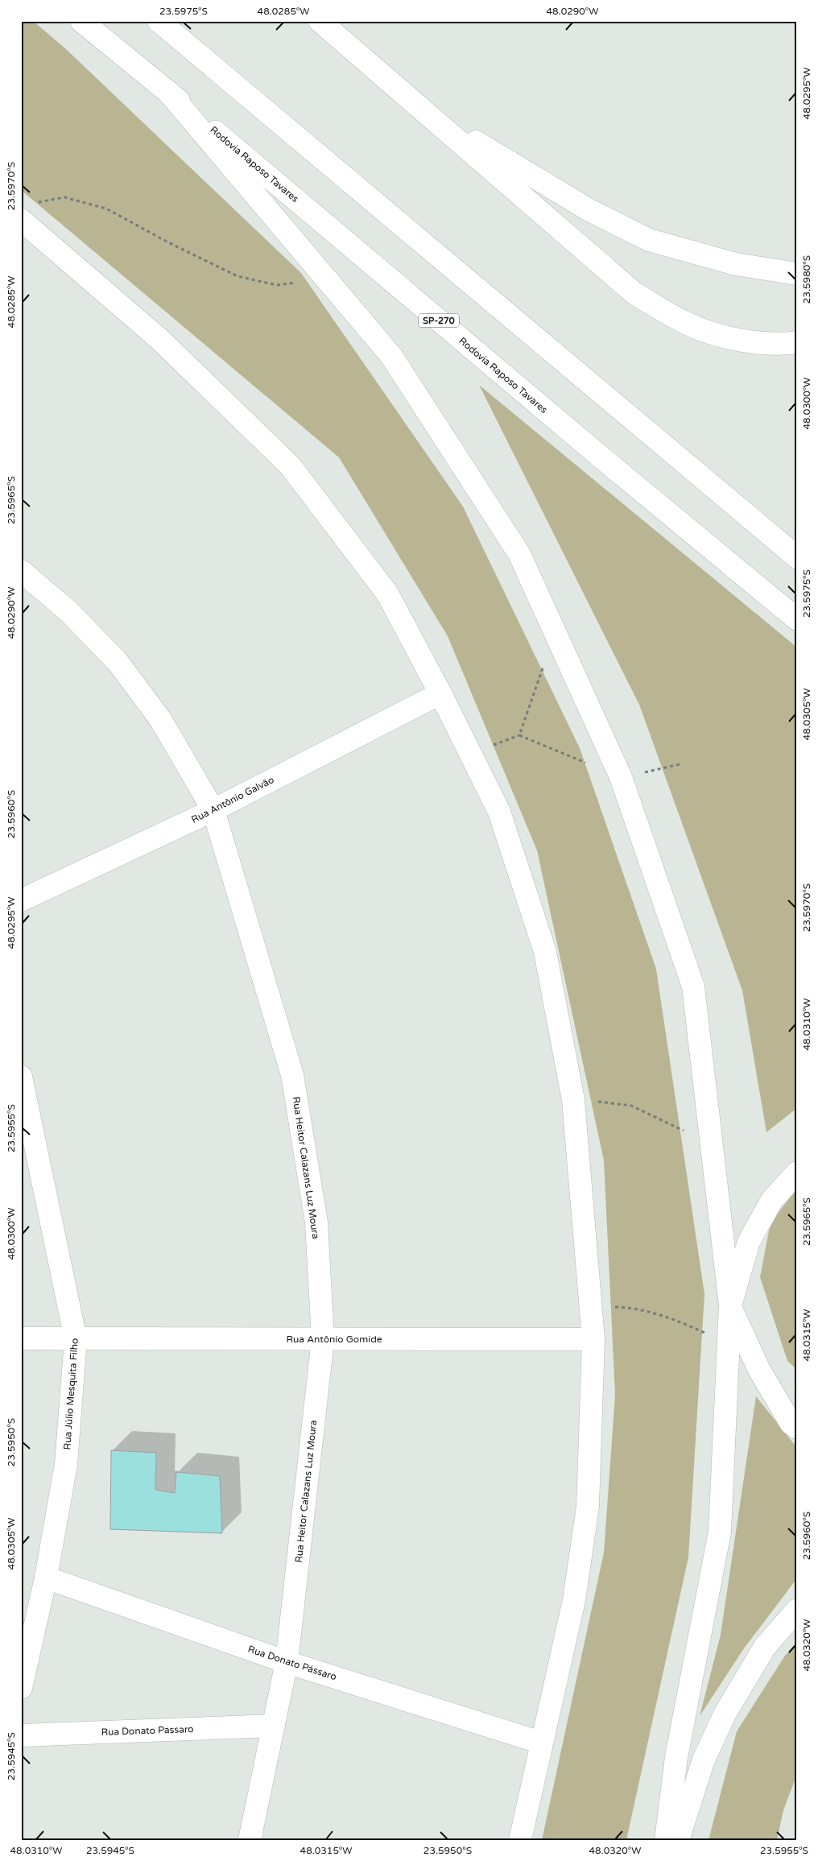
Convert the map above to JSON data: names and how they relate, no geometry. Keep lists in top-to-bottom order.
{
  "streets": {
    "main road": [
      "Rodovia Raposo Tavares",
      "SP-270",
      "Rua Antônio Galvão",
      "Rua Heitor Calazans Luz Moura",
      "Rua Antônio Gomide",
      "Rua Júlio Mesquita Filho",
      "Rua Donato Pássaro",
      "Rua Donato Passaro"
    ]
  },
  "crossings": [
    ["Rua Antônio Galvão", "Rua Heitor Calazans Luz Moura"],
    ["Rua Heitor Calazans Luz Moura", "Rua Antônio Gomide"],
    ["Rua Heitor Calazans Luz Moura", "Rua Donato Pássaro"],
    ["Rua Heitor Calazans Luz Moura", "Rua Donato Passaro"],
    ["Rua Antônio Gomide", "Rua Júlio Mesquita Filho"],
    ["Rua Júlio Mesquita Filho", "Rua Donato Pássaro"]
  ],
  "coordinates": [
    "23.5975°S",
    "48.0285°W",
    "48.0290°W",
    "48.0295°W",
    "23.5970°S",
    "23.5980°S",
    "48.0300°W",
    "23.5965°S",
    "48.0305°W",
    "23.5960°S",
    "48.0310°W",
    "23.5955°S",
    "48.0315°W",
    "23.5950°S",
    "48.0320°W",
    "23.5945°S"
  ]
}
